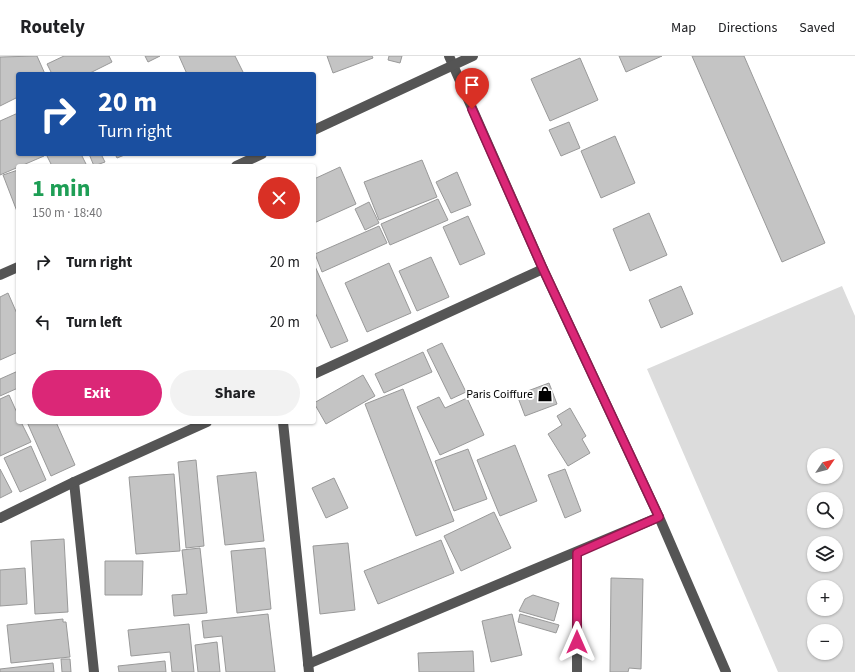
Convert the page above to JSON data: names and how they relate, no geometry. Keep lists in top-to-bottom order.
{
  "places": {
    "shop": ["Paris Coiffure"]
  },
  "north": "top right",
  "page": {
    "header": "Routely",
    "nav": ["Map", "Directions", "Saved"],
    "turn": ["20 m", "Turn right"],
    "heading": ["1 min", "150 m · 18:40"],
    "list": [
      {
        "name": "Turn right",
        "value": "20 m"
      },
      {
        "name": "Turn left",
        "value": "20 m"
      }
    ],
    "buttons": ["Exit", "Share"],
    "map_buttons": ["+", "−"]
  }
}
